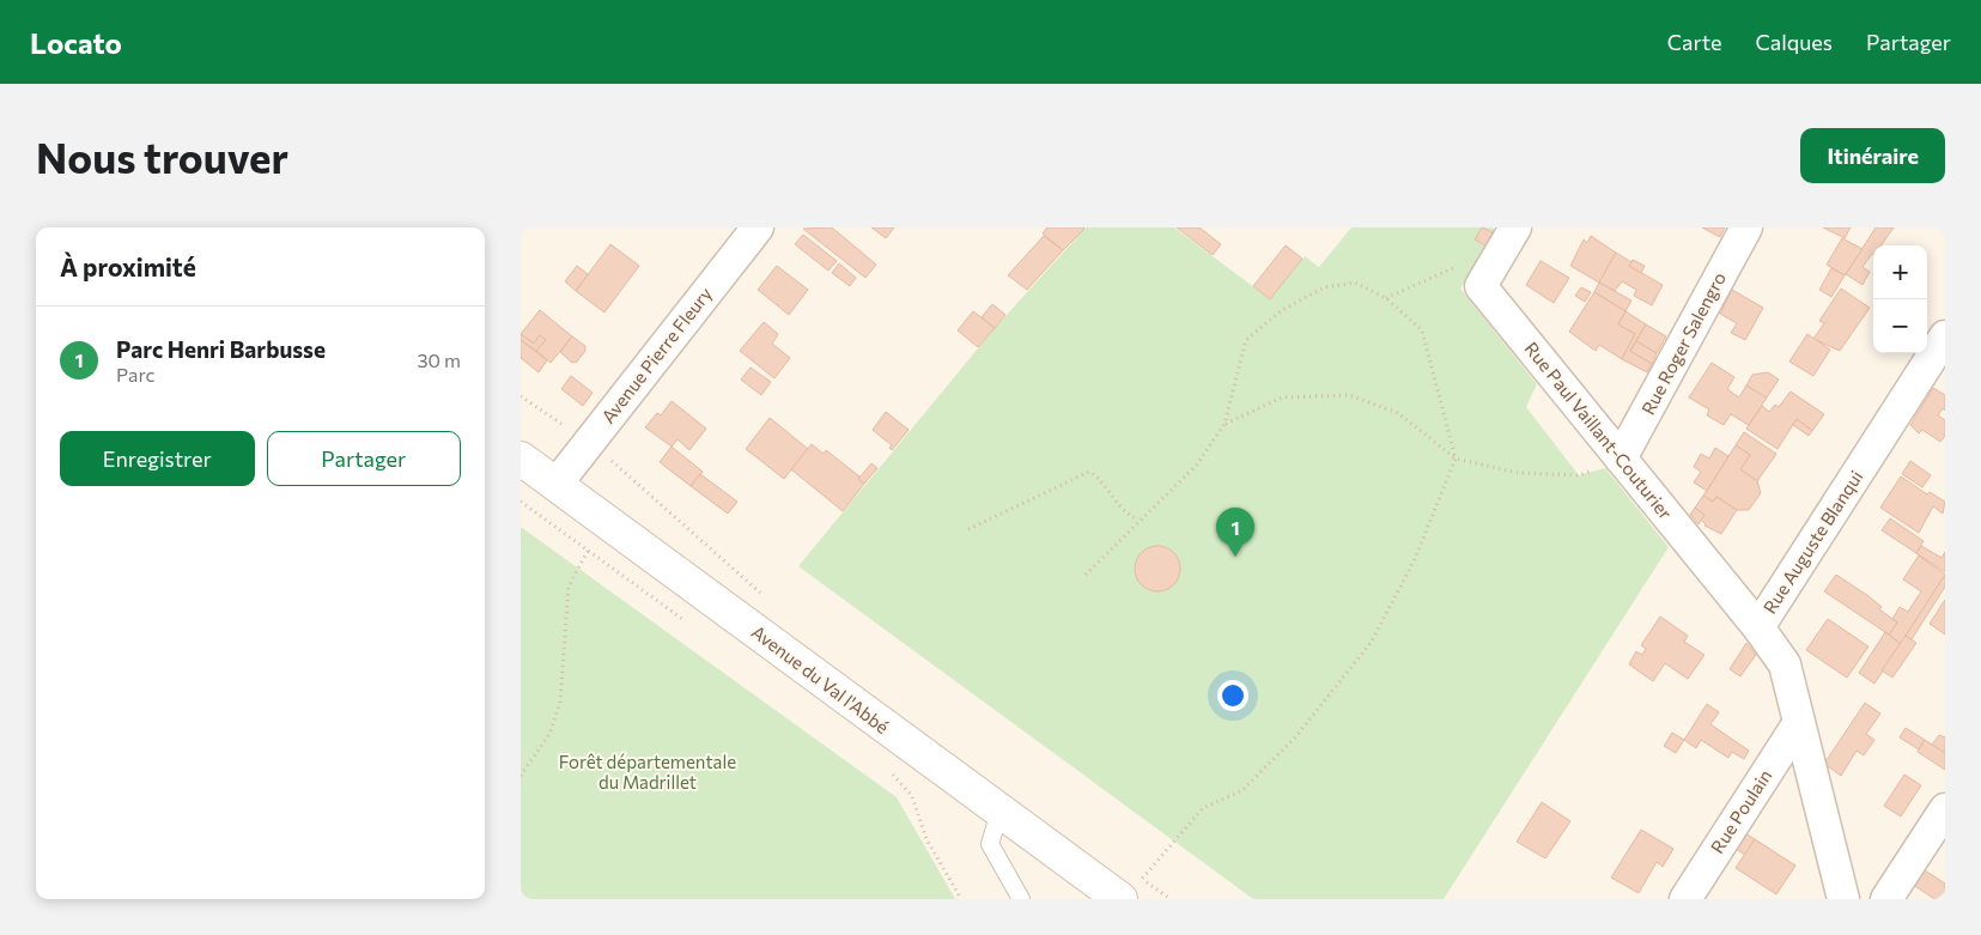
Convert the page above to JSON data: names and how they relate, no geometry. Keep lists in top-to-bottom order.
{
  "streets": {
    "main road": ["Avenue du Val l'Abbé"],
    "street": [
      "Rue Roger Salengro",
      "Avenue Pierre Fleury",
      "Rue Paul Vaillant-Couturier",
      "Rue Auguste Blanqui",
      "Rue Poulain"
    ]
  },
  "crossings": [
    ["Rue Roger Salengro", "Rue Paul Vaillant-Couturier"],
    ["Avenue Pierre Fleury", "Avenue du Val l'Abbé"],
    ["Rue Paul Vaillant-Couturier", "Rue Auguste Blanqui"],
    ["Rue Auguste Blanqui", "Rue Poulain"]
  ],
  "parks": ["Forêt départementale du Madrillet"],
  "page": {
    "header": "Locato",
    "nav": ["Carte", "Calques", "Partager"],
    "buttons": [
      "Itinéraire",
      ["Enregistrer", "Partager"]
    ],
    "title": "Nous trouver",
    "heading": "À proximité",
    "map_buttons": ["+", "−"],
    "list": [
      {
        "mark": "1",
        "name": "Parc Henri Barbusse",
        "note": "Parc",
        "value": "30 m"
      }
    ],
    "pins": "1"
  }
}
